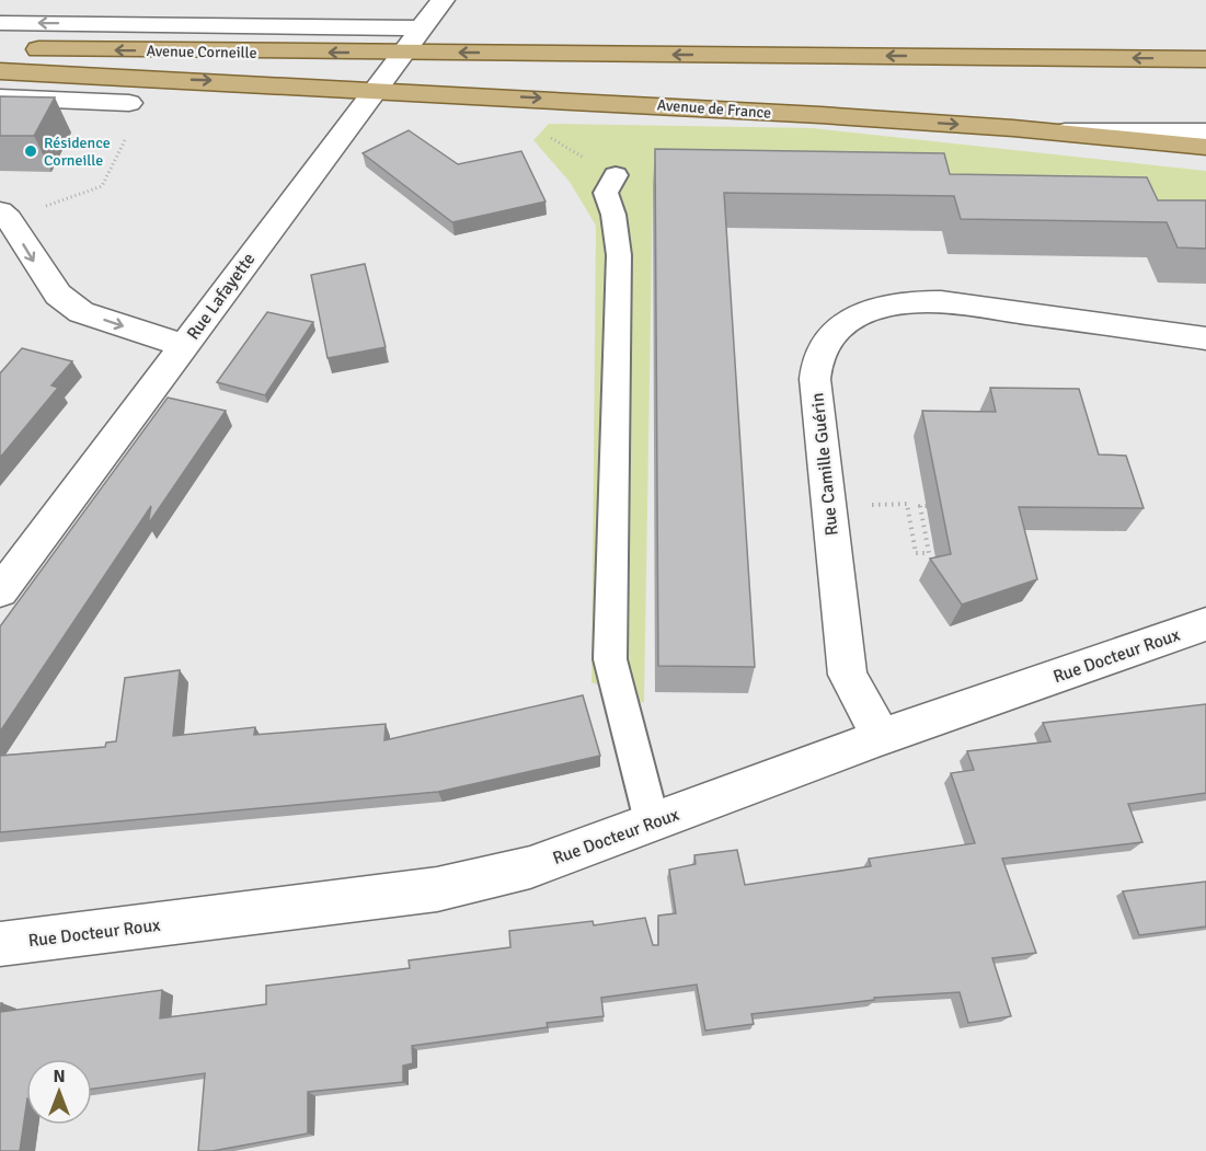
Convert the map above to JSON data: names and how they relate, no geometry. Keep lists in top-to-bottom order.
{
  "streets": {
    "main road": ["Avenue Corneille", "Avenue de France"],
    "street": ["Rue Lafayette", "Rue Camille Guérin", "Rue Docteur Roux"]
  },
  "crossings": [
    ["Avenue Corneille", "Avenue de France"],
    ["Avenue Corneille", "Rue Lafayette"],
    ["Avenue de France", "Rue Lafayette"],
    ["Rue Camille Guérin", "Rue Docteur Roux"]
  ],
  "one_way": ["Avenue de France"],
  "places": ["Résidence Corneille"],
  "north": "top"
}
